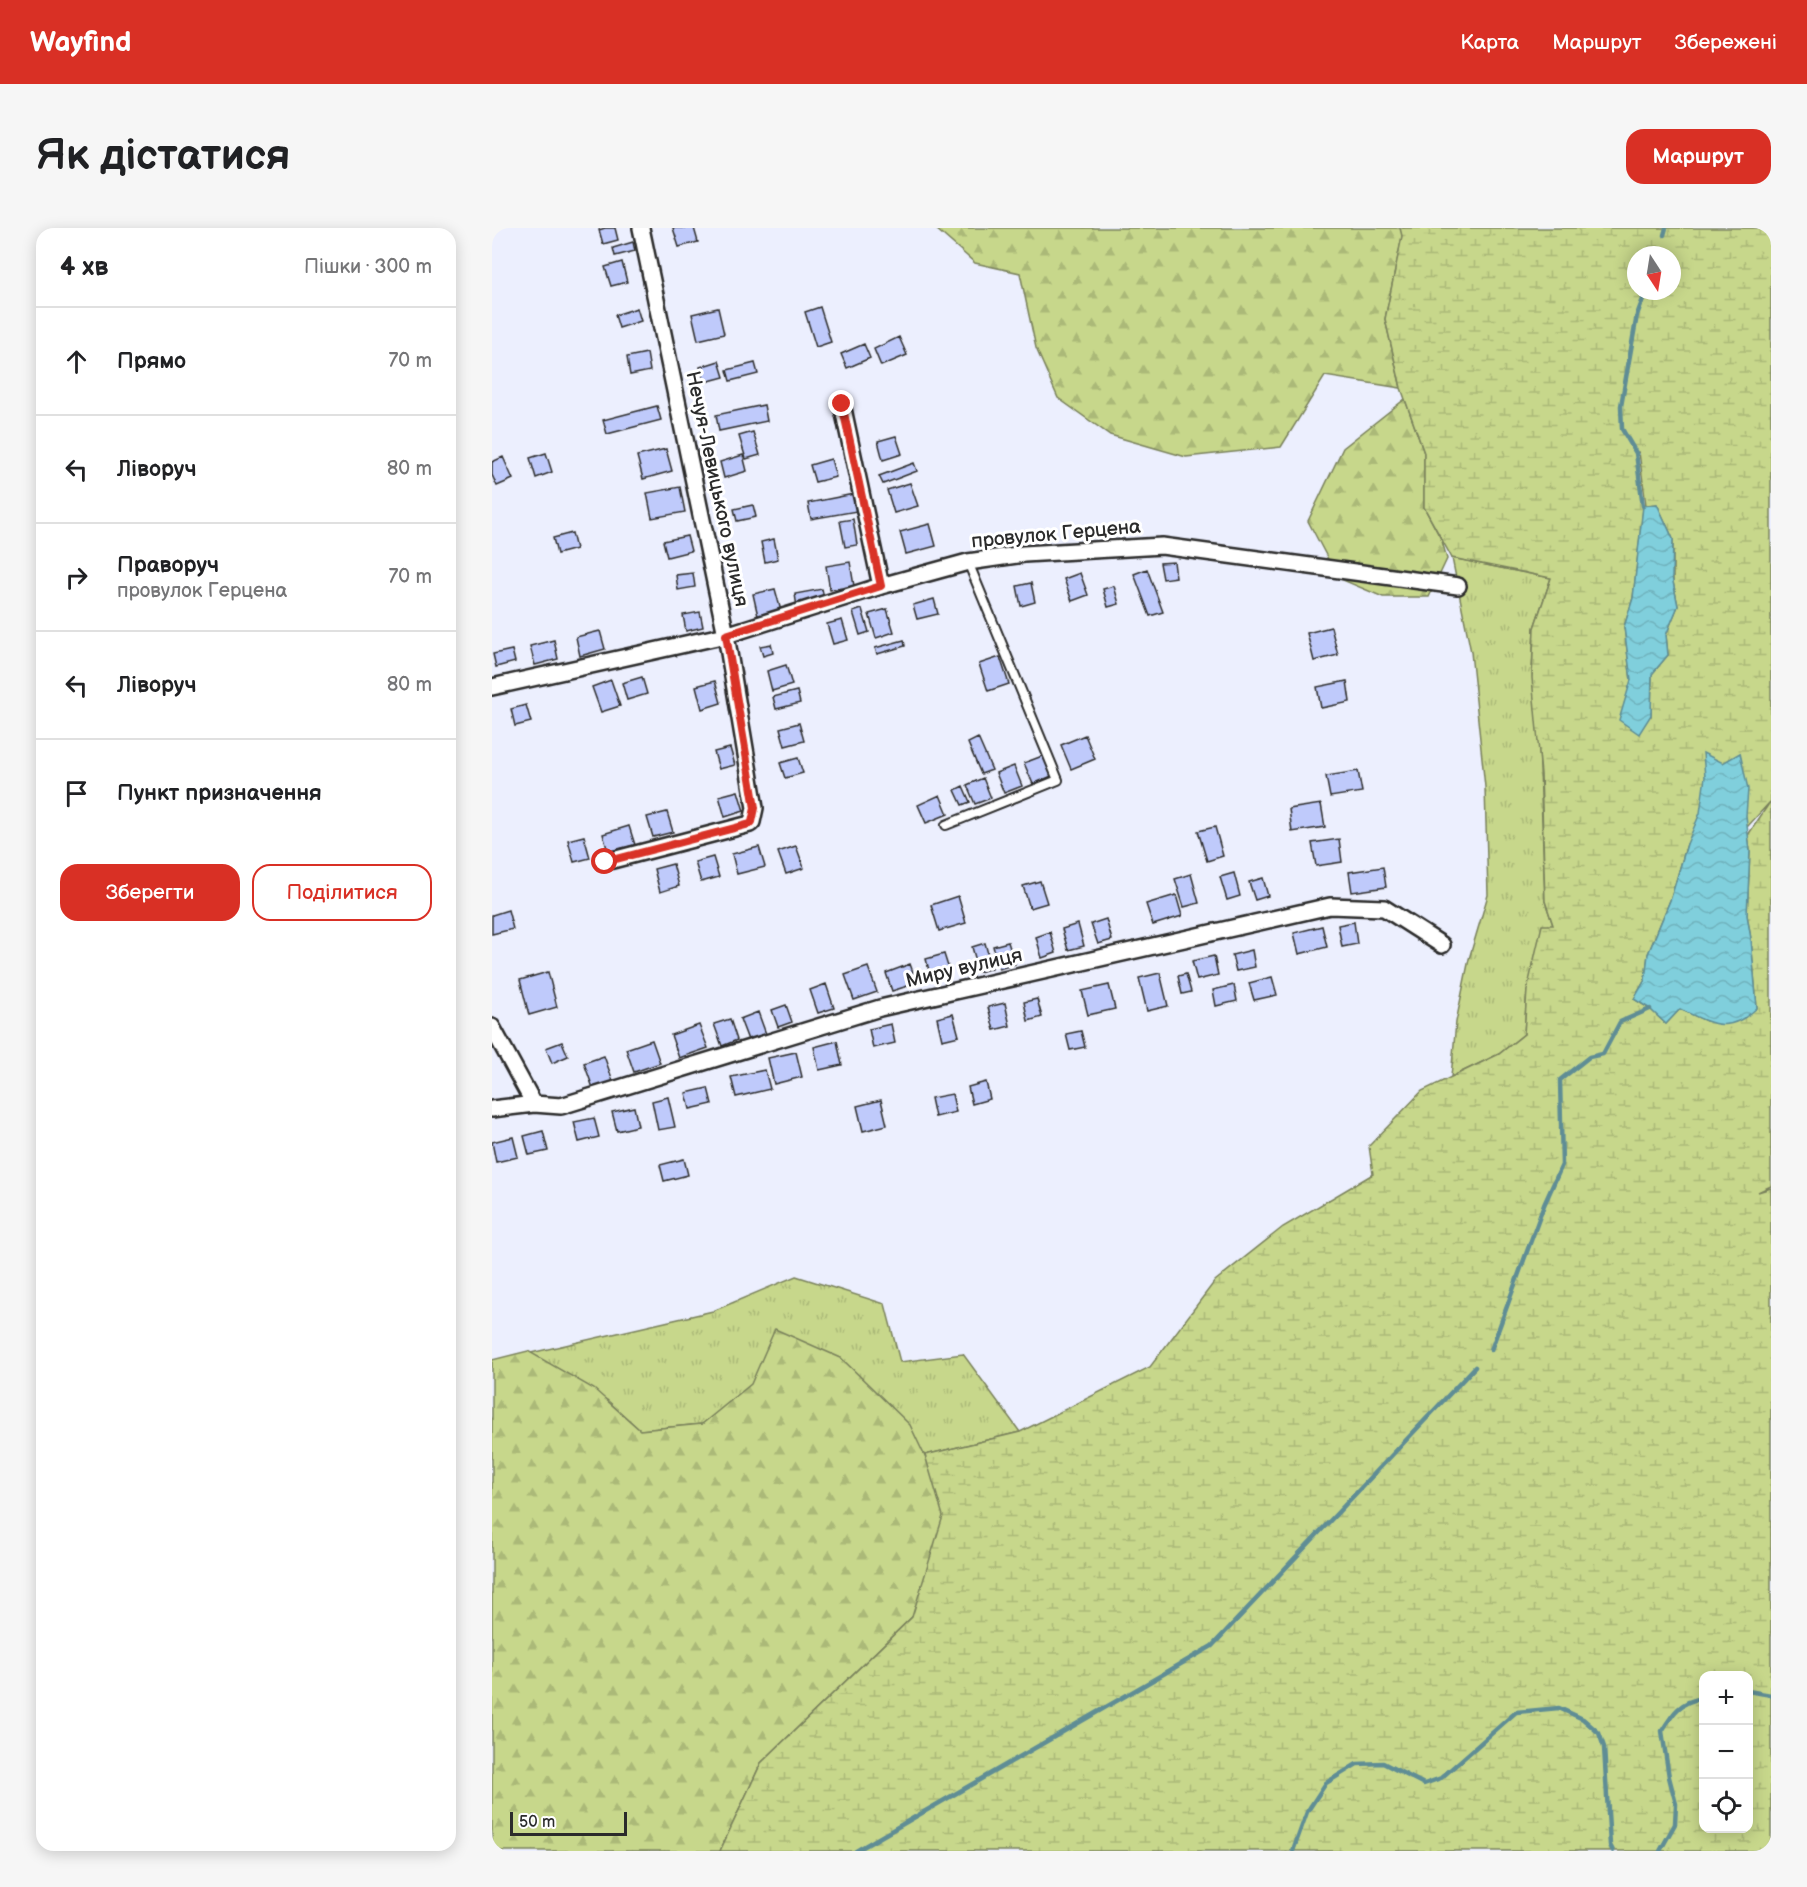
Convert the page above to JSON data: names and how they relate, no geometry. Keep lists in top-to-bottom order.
{
  "streets": {
    "street": ["Нечуя-Левицького вулиця", "провулок Герцена", "Миру вулиця"]
  },
  "crossings": [
    ["Нечуя-Левицького вулиця", "провулок Герцена"]
  ],
  "scale_bar": "50 m",
  "north": "bottom",
  "page": {
    "header": "Wayfind",
    "nav": ["Карта", "Маршрут", "Збережені"],
    "buttons": [
      "Маршрут",
      ["Зберегти", "Поділитися"]
    ],
    "title": "Як дістатися",
    "heading": ["4 хв", "Пішки · 300 m"],
    "list": [
      ["Прямо", "70 m"],
      ["Ліворуч", "80 m"],
      ["Праворуч", "провулок Герцена", "70 m"],
      ["Ліворуч", "80 m"],
      "Пункт призначення"
    ],
    "map_buttons": ["+", "−"],
    "scale": "50 m"
  }
}
